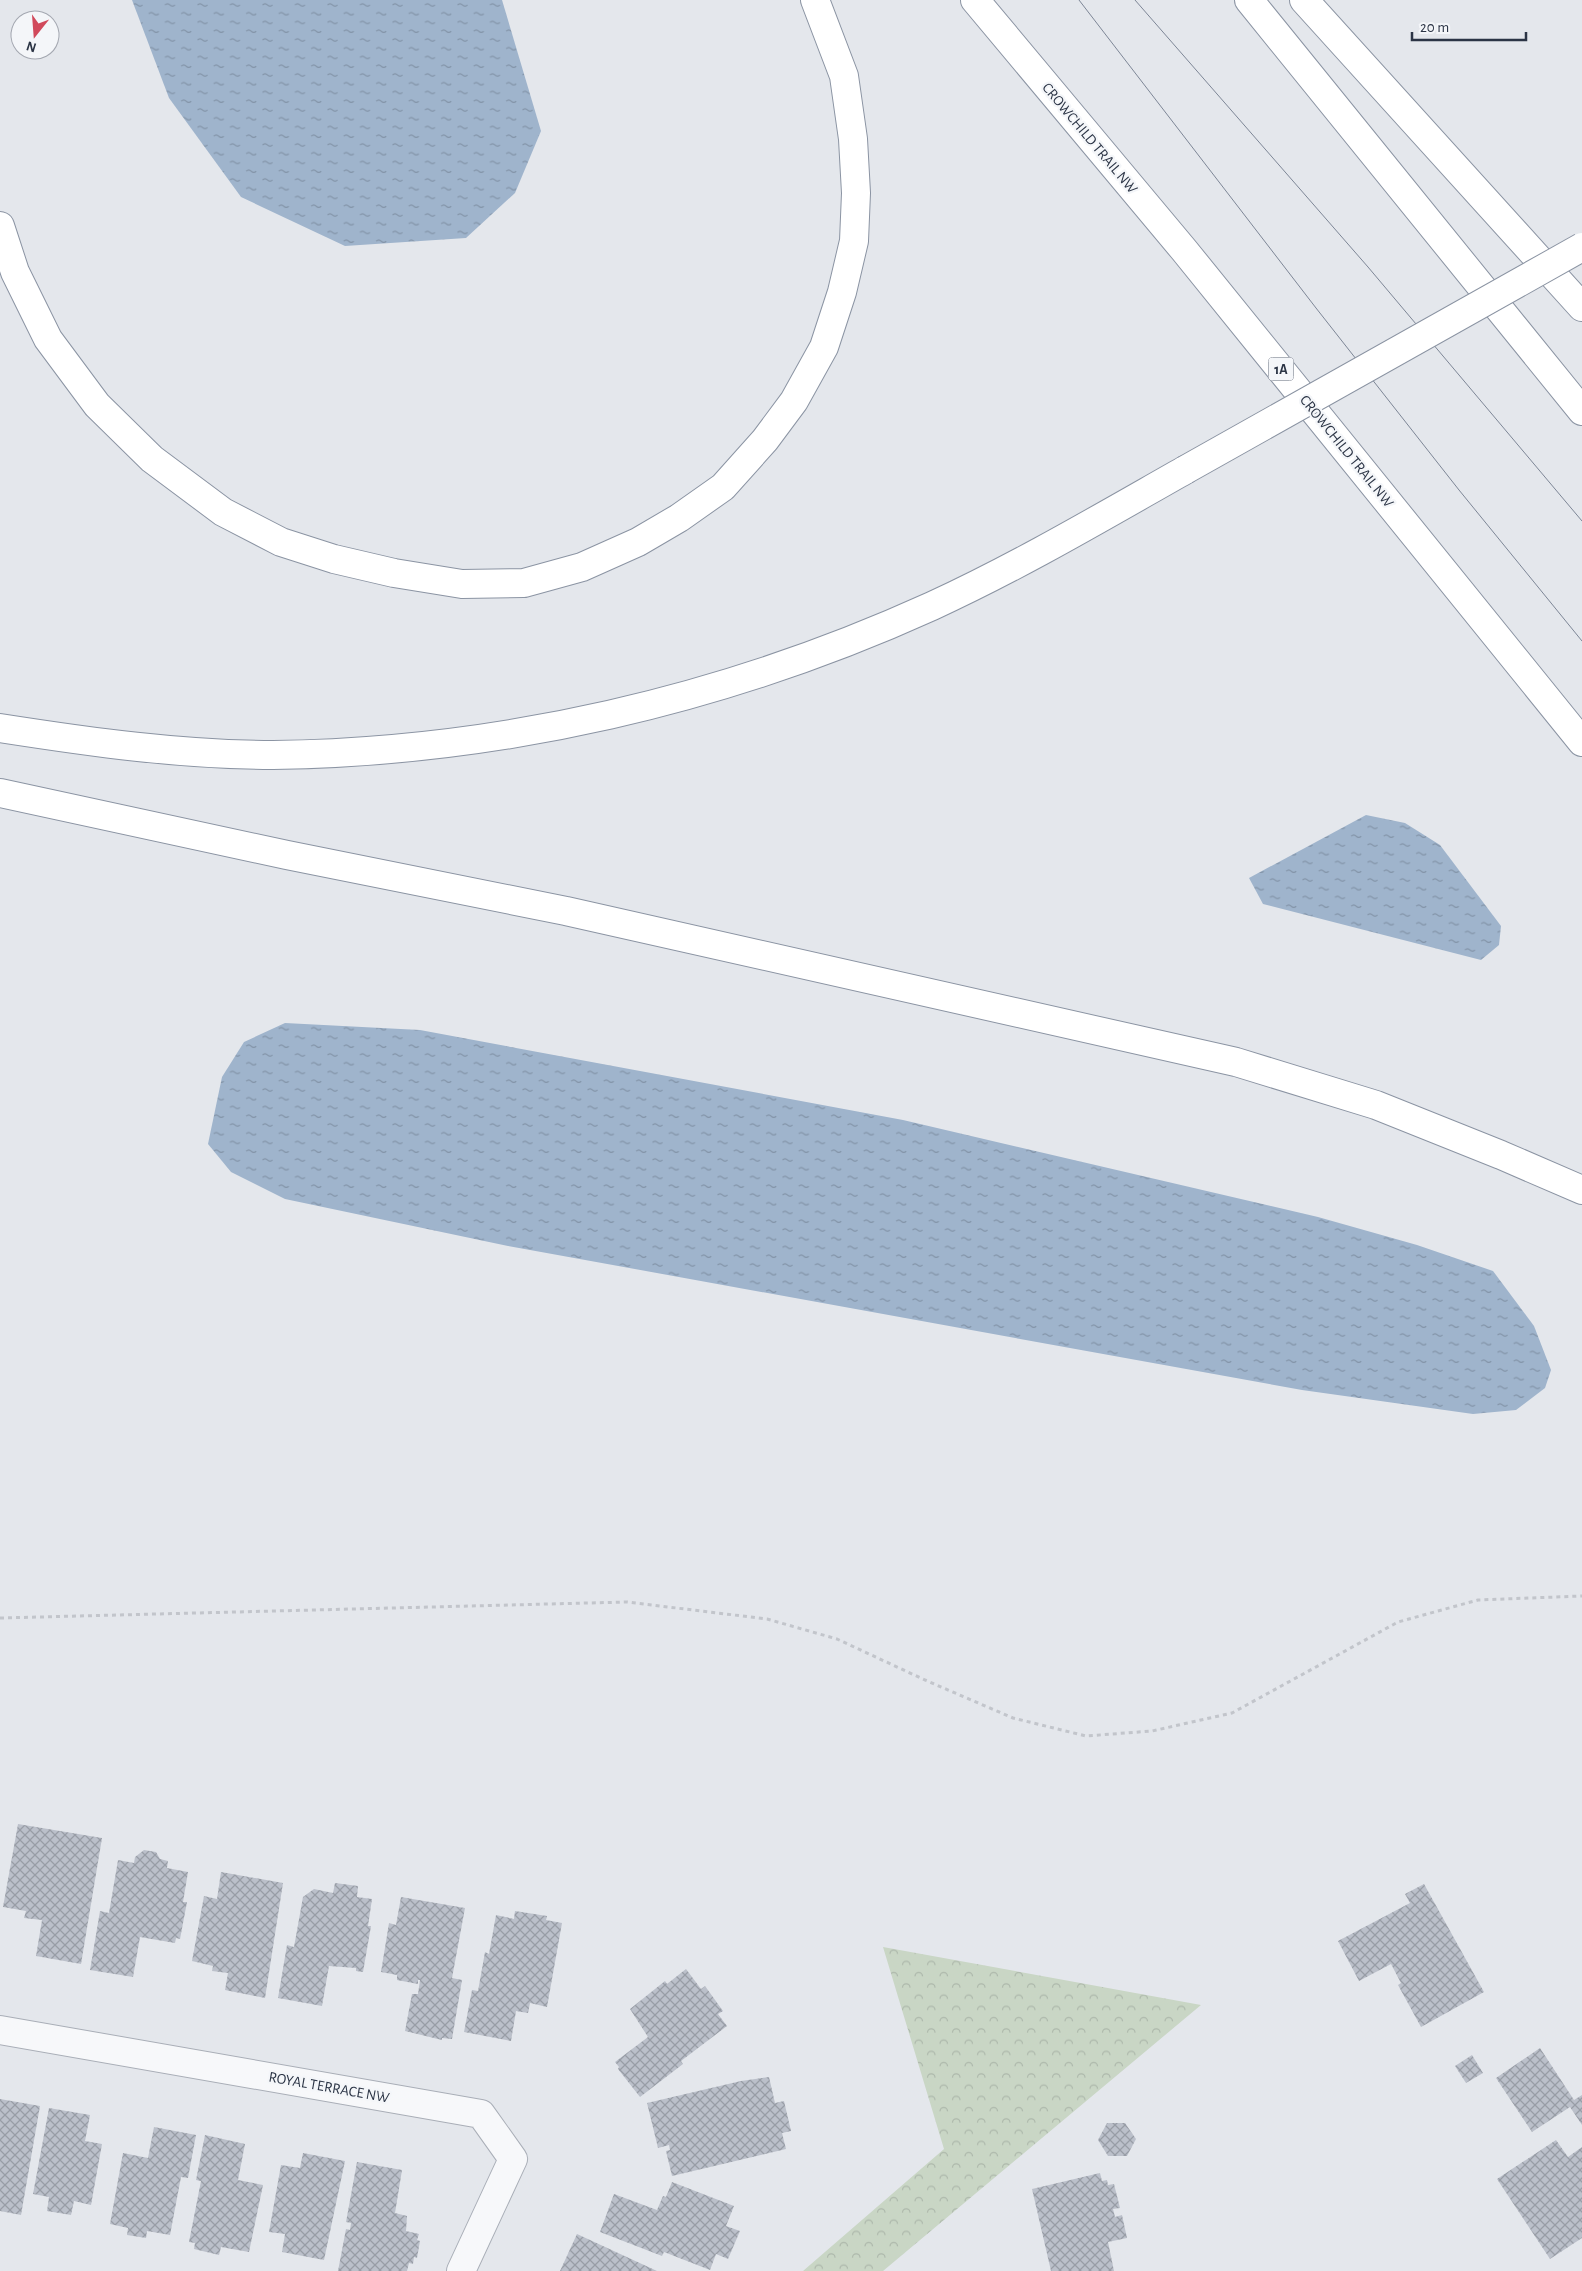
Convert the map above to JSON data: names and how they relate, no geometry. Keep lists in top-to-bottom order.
{
  "streets": {
    "highway": ["CROWCHILD TRAIL NW", "1A"],
    "street": ["ROYAL TERRACE NW"]
  },
  "scale_bar": "20 m",
  "north": "bottom"
}
